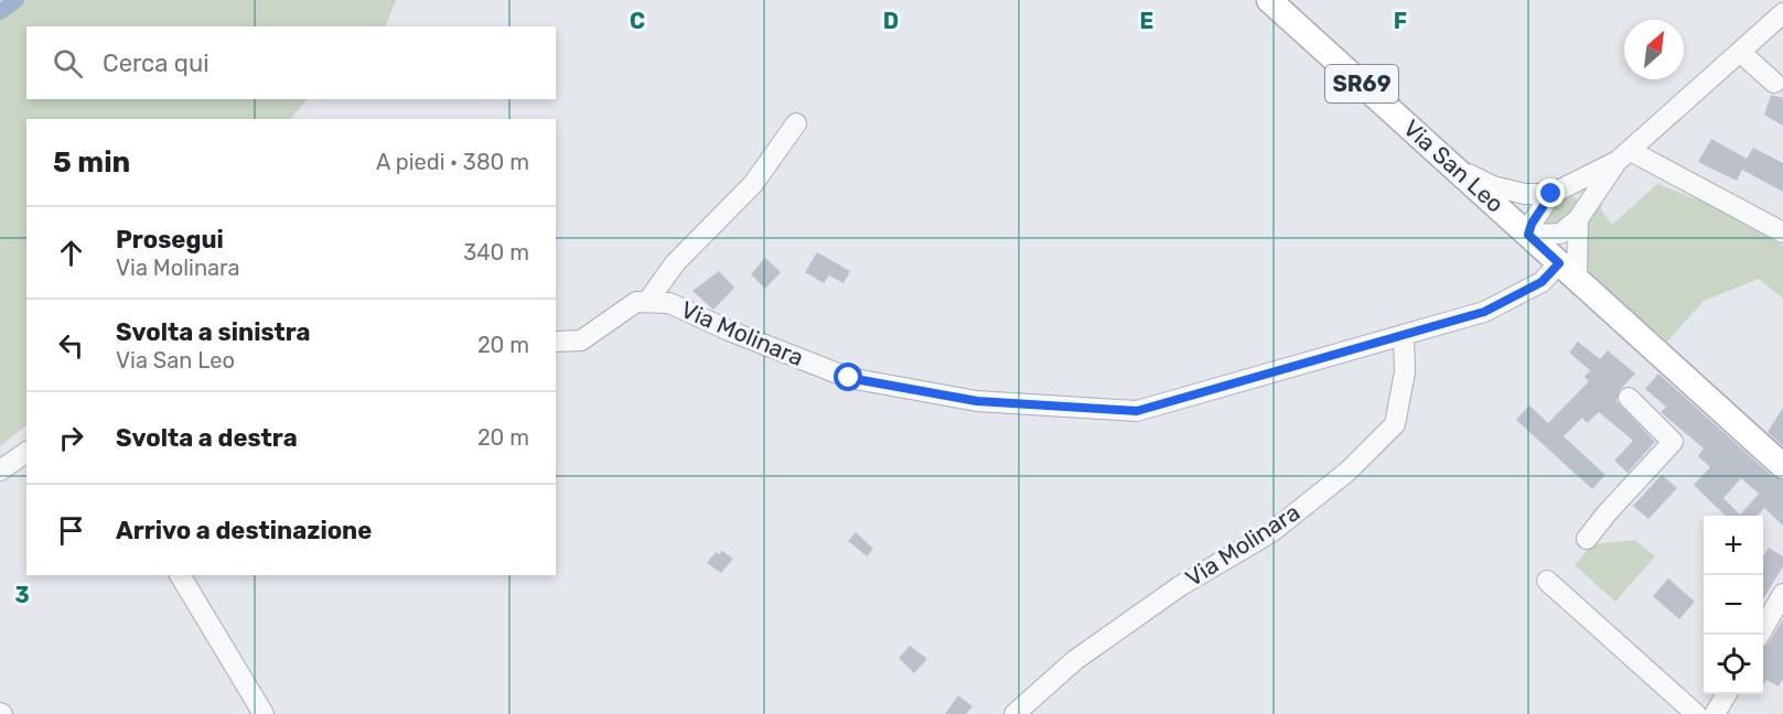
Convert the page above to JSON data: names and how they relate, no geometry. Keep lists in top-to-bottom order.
{
  "streets": {
    "main road": ["SR69", "Via San Leo"],
    "street": ["Via Molinara"]
  },
  "crossings": [
    ["Via San Leo", "Via Molinara"]
  ],
  "north": "top right",
  "page": {
    "search": "Cerca qui",
    "heading": ["5 min", "A piedi · 380 m"],
    "list": [
      ["Prosegui", "Via Molinara", "340 m"],
      ["Svolta a sinistra", "Via San Leo", "20 m"],
      ["Svolta a destra", "20 m"],
      "Arrivo a destinazione"
    ],
    "map_buttons": ["+", "−"]
  },
  "grid": {
    "columns": [
      "C",
      "D",
      "E",
      "F"
    ],
    "rows": ["3"]
  }
}
